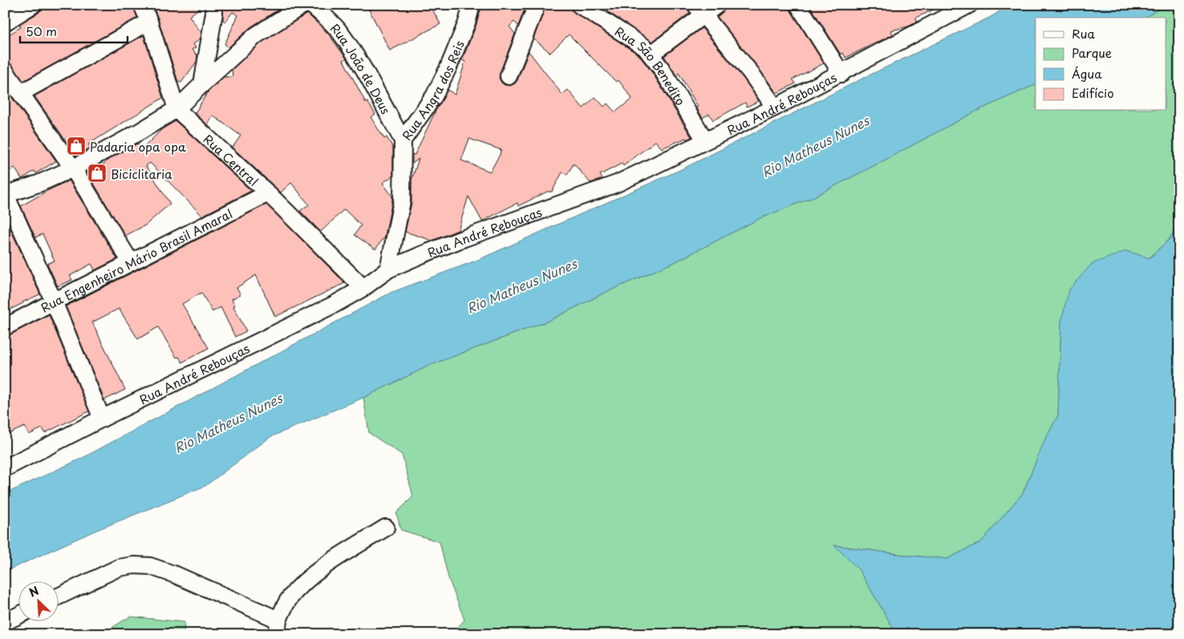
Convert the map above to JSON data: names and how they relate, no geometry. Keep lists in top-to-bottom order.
{
  "streets": {
    "street": [
      "Rua São Benedito",
      "Rua João de Deus",
      "Rua Angra dos Reis",
      "Rua André Rebouças",
      "Rua Central",
      "Rua Engenheiro Mário Brasil Amaral"
    ]
  },
  "crossings": [
    ["Rua São Benedito", "Rua André Rebouças"],
    ["Rua João de Deus", "Rua Angra dos Reis"],
    ["Rua Angra dos Reis", "Rua André Rebouças"],
    ["Rua André Rebouças", "Rua Central"],
    ["Rua Central", "Rua Engenheiro Mário Brasil Amaral"]
  ],
  "water": ["Rio Matheus Nunes"],
  "places": {
    "shop": ["Padaria opa opa", "Biciclitaria"]
  },
  "legend": [
    "Rua",
    "Parque",
    "Água",
    "Edifício"
  ],
  "scale_bar": "50 m",
  "north": "top left"
}
